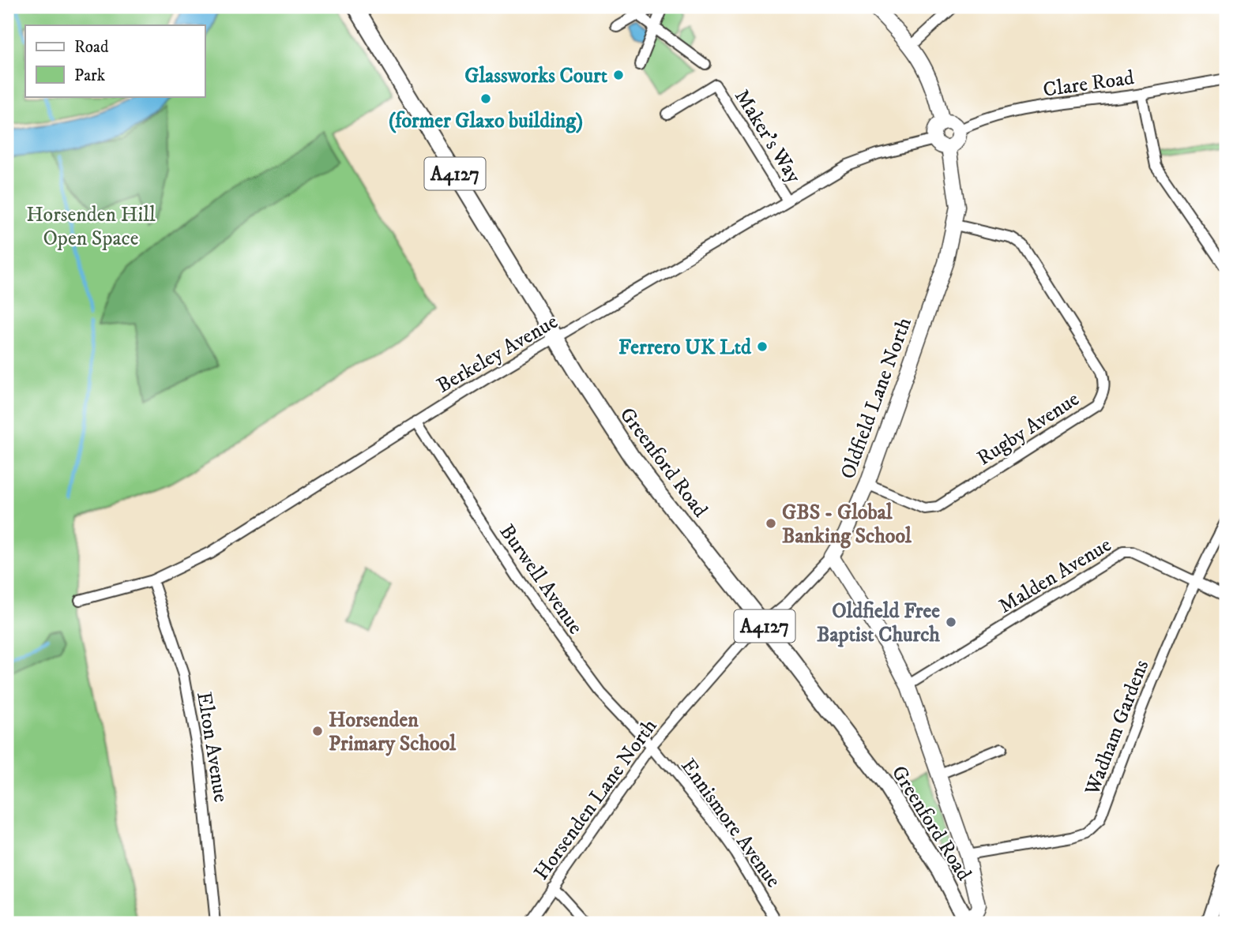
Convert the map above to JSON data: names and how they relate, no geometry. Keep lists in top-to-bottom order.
{
  "streets": {
    "main road": ["A4127", "Greenford Road"],
    "street": [
      "Clare Road",
      "Maker's Way",
      "Berkeley Avenue",
      "Oldfield Lane North",
      "Rugby Avenue",
      "Malden Avenue",
      "Burwell Avenue",
      "Wadham Gardens",
      "Elton Avenue",
      "Horsenden Lane North",
      "Ennismore Avenue"
    ]
  },
  "crossings": [
    ["Clare Road", "Berkeley Avenue"],
    ["Clare Road", "Oldfield Lane North"],
    ["Maker's Way", "Berkeley Avenue"],
    ["Berkeley Avenue", "Oldfield Lane North"],
    ["Berkeley Avenue", "Greenford Road"],
    ["Berkeley Avenue", "Burwell Avenue"],
    ["Berkeley Avenue", "Elton Avenue"],
    ["Oldfield Lane North", "Rugby Avenue"],
    ["Oldfield Lane North", "Horsenden Lane North"],
    ["Greenford Road", "Horsenden Lane North"],
    ["Malden Avenue", "Wadham Gardens"],
    ["Burwell Avenue", "Horsenden Lane North"],
    ["Burwell Avenue", "Ennismore Avenue"],
    ["Horsenden Lane North", "Ennismore Avenue"]
  ],
  "parks": ["Horsenden Hill Open Space"],
  "places": [
    "Glassworks Court",
    "(former Glaxo building)",
    "Ferrero UK Ltd",
    "GBS - Global Banking School",
    "Oldfield Free Baptist Church",
    "Horsenden Primary School"
  ],
  "legend": ["Road", "Park"]
}
